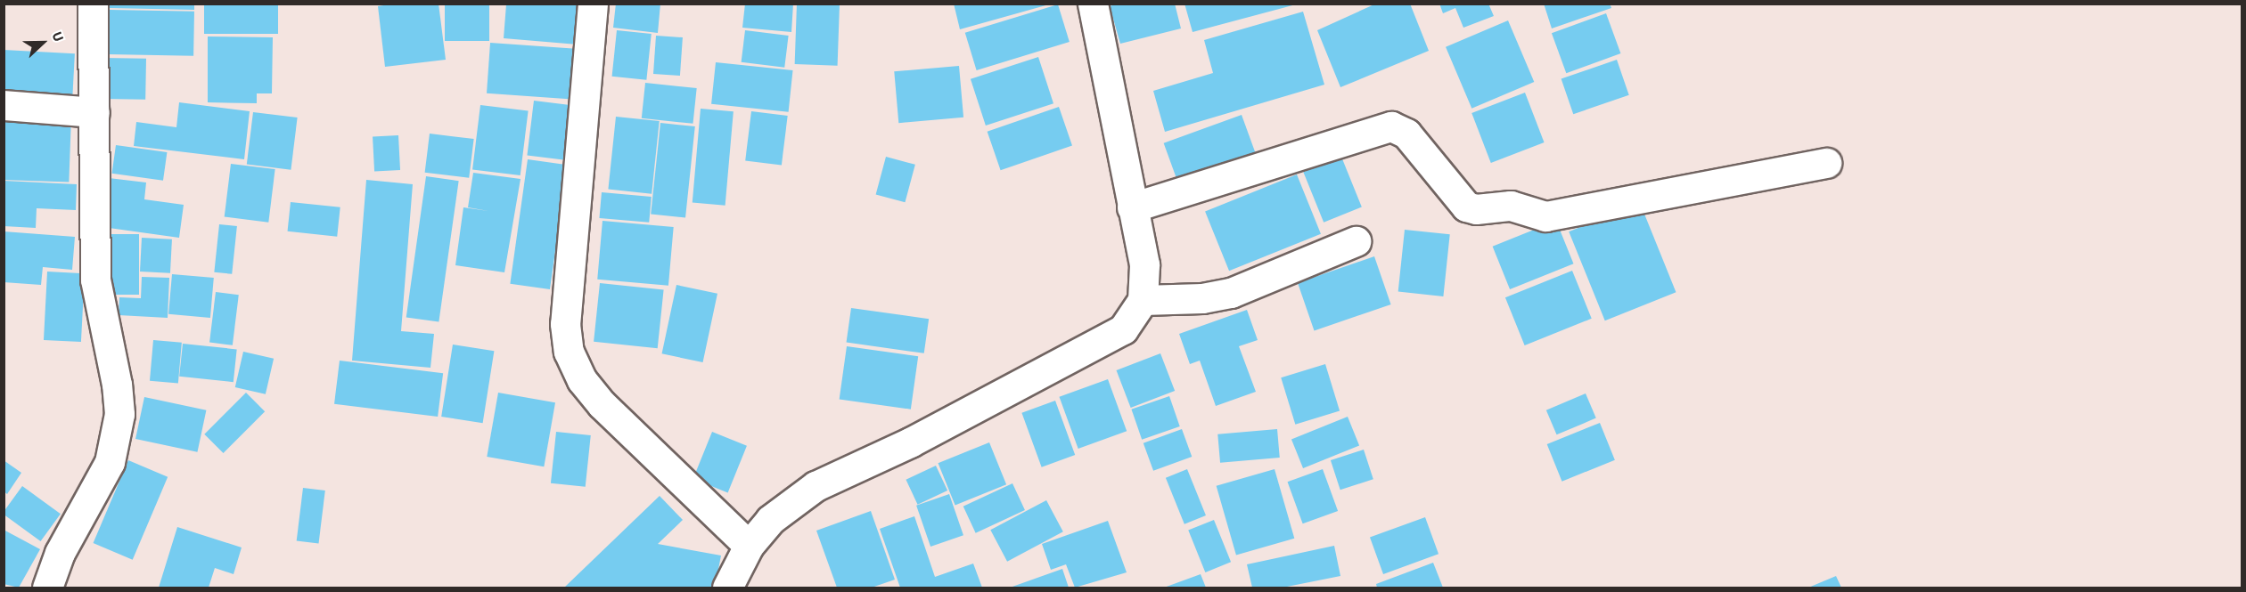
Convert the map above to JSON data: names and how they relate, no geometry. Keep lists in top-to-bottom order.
{
  "north": "right"
}
